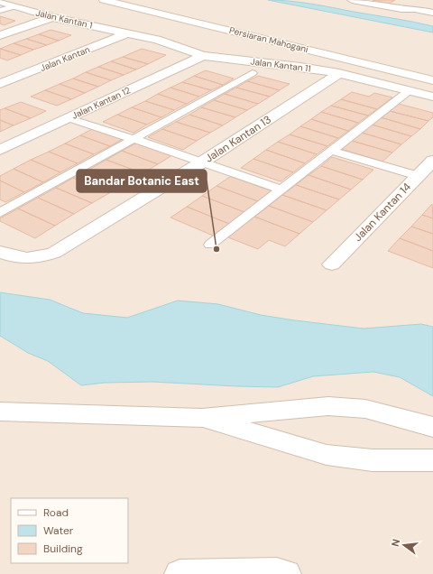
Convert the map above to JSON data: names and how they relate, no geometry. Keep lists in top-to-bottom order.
{
  "streets": {
    "street": [
      "Jalan Kantan 1",
      "Persiaran Mahogani",
      "Jalan Kantan",
      "Jalan Kantan 11",
      "Jalan Kantan 12",
      "Jalan Kantan 13",
      "Jalan Kantan 14"
    ]
  },
  "crossings": [
    ["Jalan Kantan 1", "Jalan Kantan"],
    ["Jalan Kantan 1", "Jalan Kantan 11"],
    ["Jalan Kantan", "Jalan Kantan 11"],
    ["Jalan Kantan 11", "Jalan Kantan 12"],
    ["Jalan Kantan 11", "Jalan Kantan 13"]
  ],
  "places": ["Bandar Botanic East"],
  "legend": ["Road", "Water", "Building"],
  "north": "left"
}
